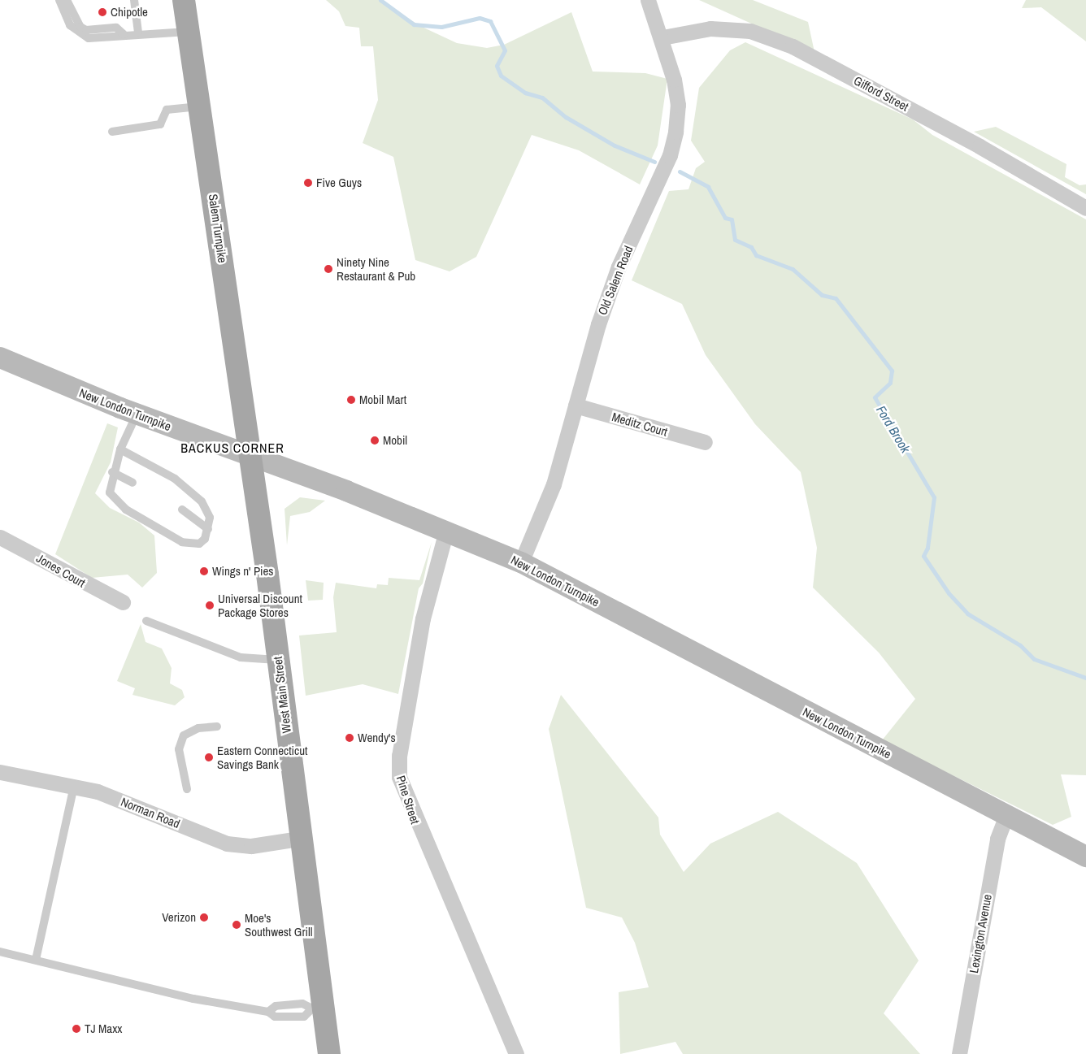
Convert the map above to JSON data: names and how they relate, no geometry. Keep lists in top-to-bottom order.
{
  "streets": {
    "main road": ["Salem Turnpike", "New London Turnpike", "West Main Street"],
    "street": [
      "Gifford Street",
      "Old Salem Road",
      "Meditz Court",
      "Jones Court",
      "Pine Street",
      "Norman Road",
      "Lexington Avenue"
    ]
  },
  "crossings": [
    ["Gifford Street", "Old Salem Road"],
    ["Salem Turnpike", "New London Turnpike"],
    ["Salem Turnpike", "West Main Street"],
    ["Old Salem Road", "New London Turnpike"],
    ["Old Salem Road", "Meditz Court"],
    ["New London Turnpike", "West Main Street"],
    ["New London Turnpike", "Pine Street"],
    ["New London Turnpike", "Lexington Avenue"],
    ["West Main Street", "Norman Road"]
  ],
  "districts": ["BACKUS CORNER"],
  "water": ["Ford Brook"],
  "places": [
    "Chipotle",
    "Five Guys",
    "Ninety Nine Restaurant & Pub",
    "Mobil Mart",
    "Mobil",
    "Wings n' Pies",
    "Universal Discount Package Stores",
    "Wendy's",
    "Eastern Connecticut Savings Bank",
    "Verizon",
    "Moe's Southwest Grill",
    "TJ Maxx"
  ]
}
